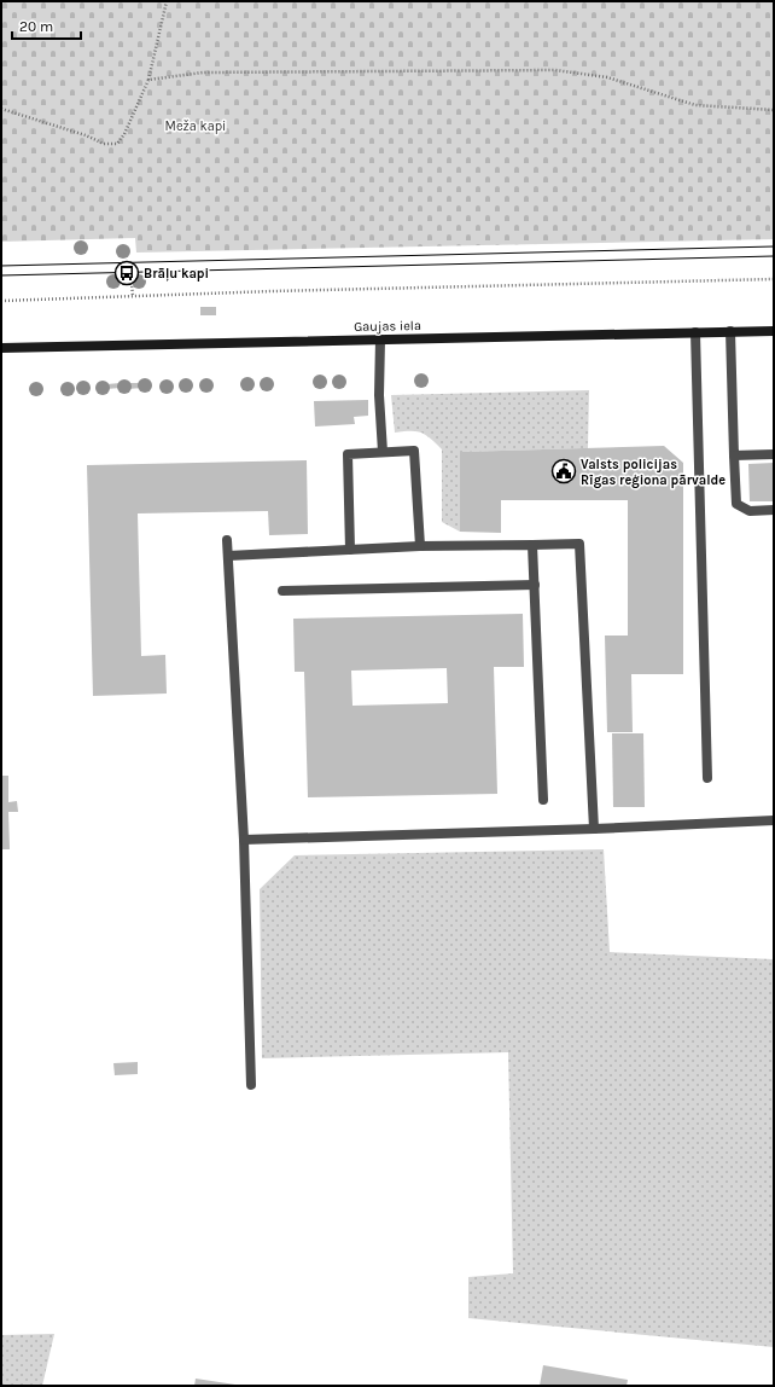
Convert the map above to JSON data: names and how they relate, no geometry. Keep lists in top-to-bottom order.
{
  "streets": {
    "street": ["Gaujas iela"]
  },
  "parks": ["Meža kapi"],
  "places": {
    "bus stop": ["Brāļu kapi"],
    "public building": ["Valsts policijas Rīgas reģiona pārvalde"]
  },
  "scale_bar": "20 m"
}
